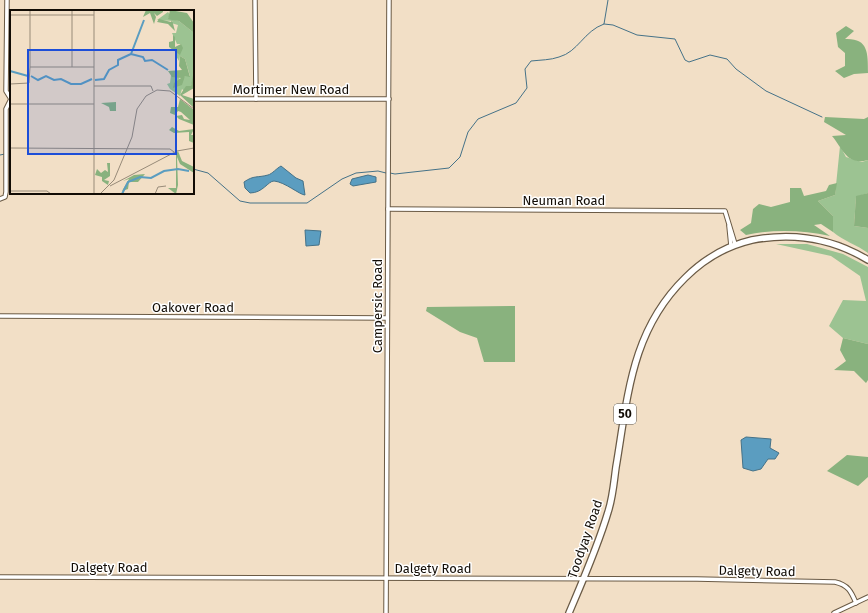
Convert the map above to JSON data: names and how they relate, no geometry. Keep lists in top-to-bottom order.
{
  "streets": {
    "main road": ["50", "Toodyay Road"],
    "street": [
      "Mortimer New Road",
      "Neuman Road",
      "Campersic Road",
      "Oakover Road",
      "Dalgety Road"
    ]
  },
  "crossings": [
    ["Mortimer New Road", "Campersic Road"],
    ["Neuman Road", "Campersic Road"],
    ["Neuman Road", "Toodyay Road"],
    ["Campersic Road", "Oakover Road"],
    ["Campersic Road", "Dalgety Road"],
    ["Toodyay Road", "Dalgety Road"]
  ]
}
